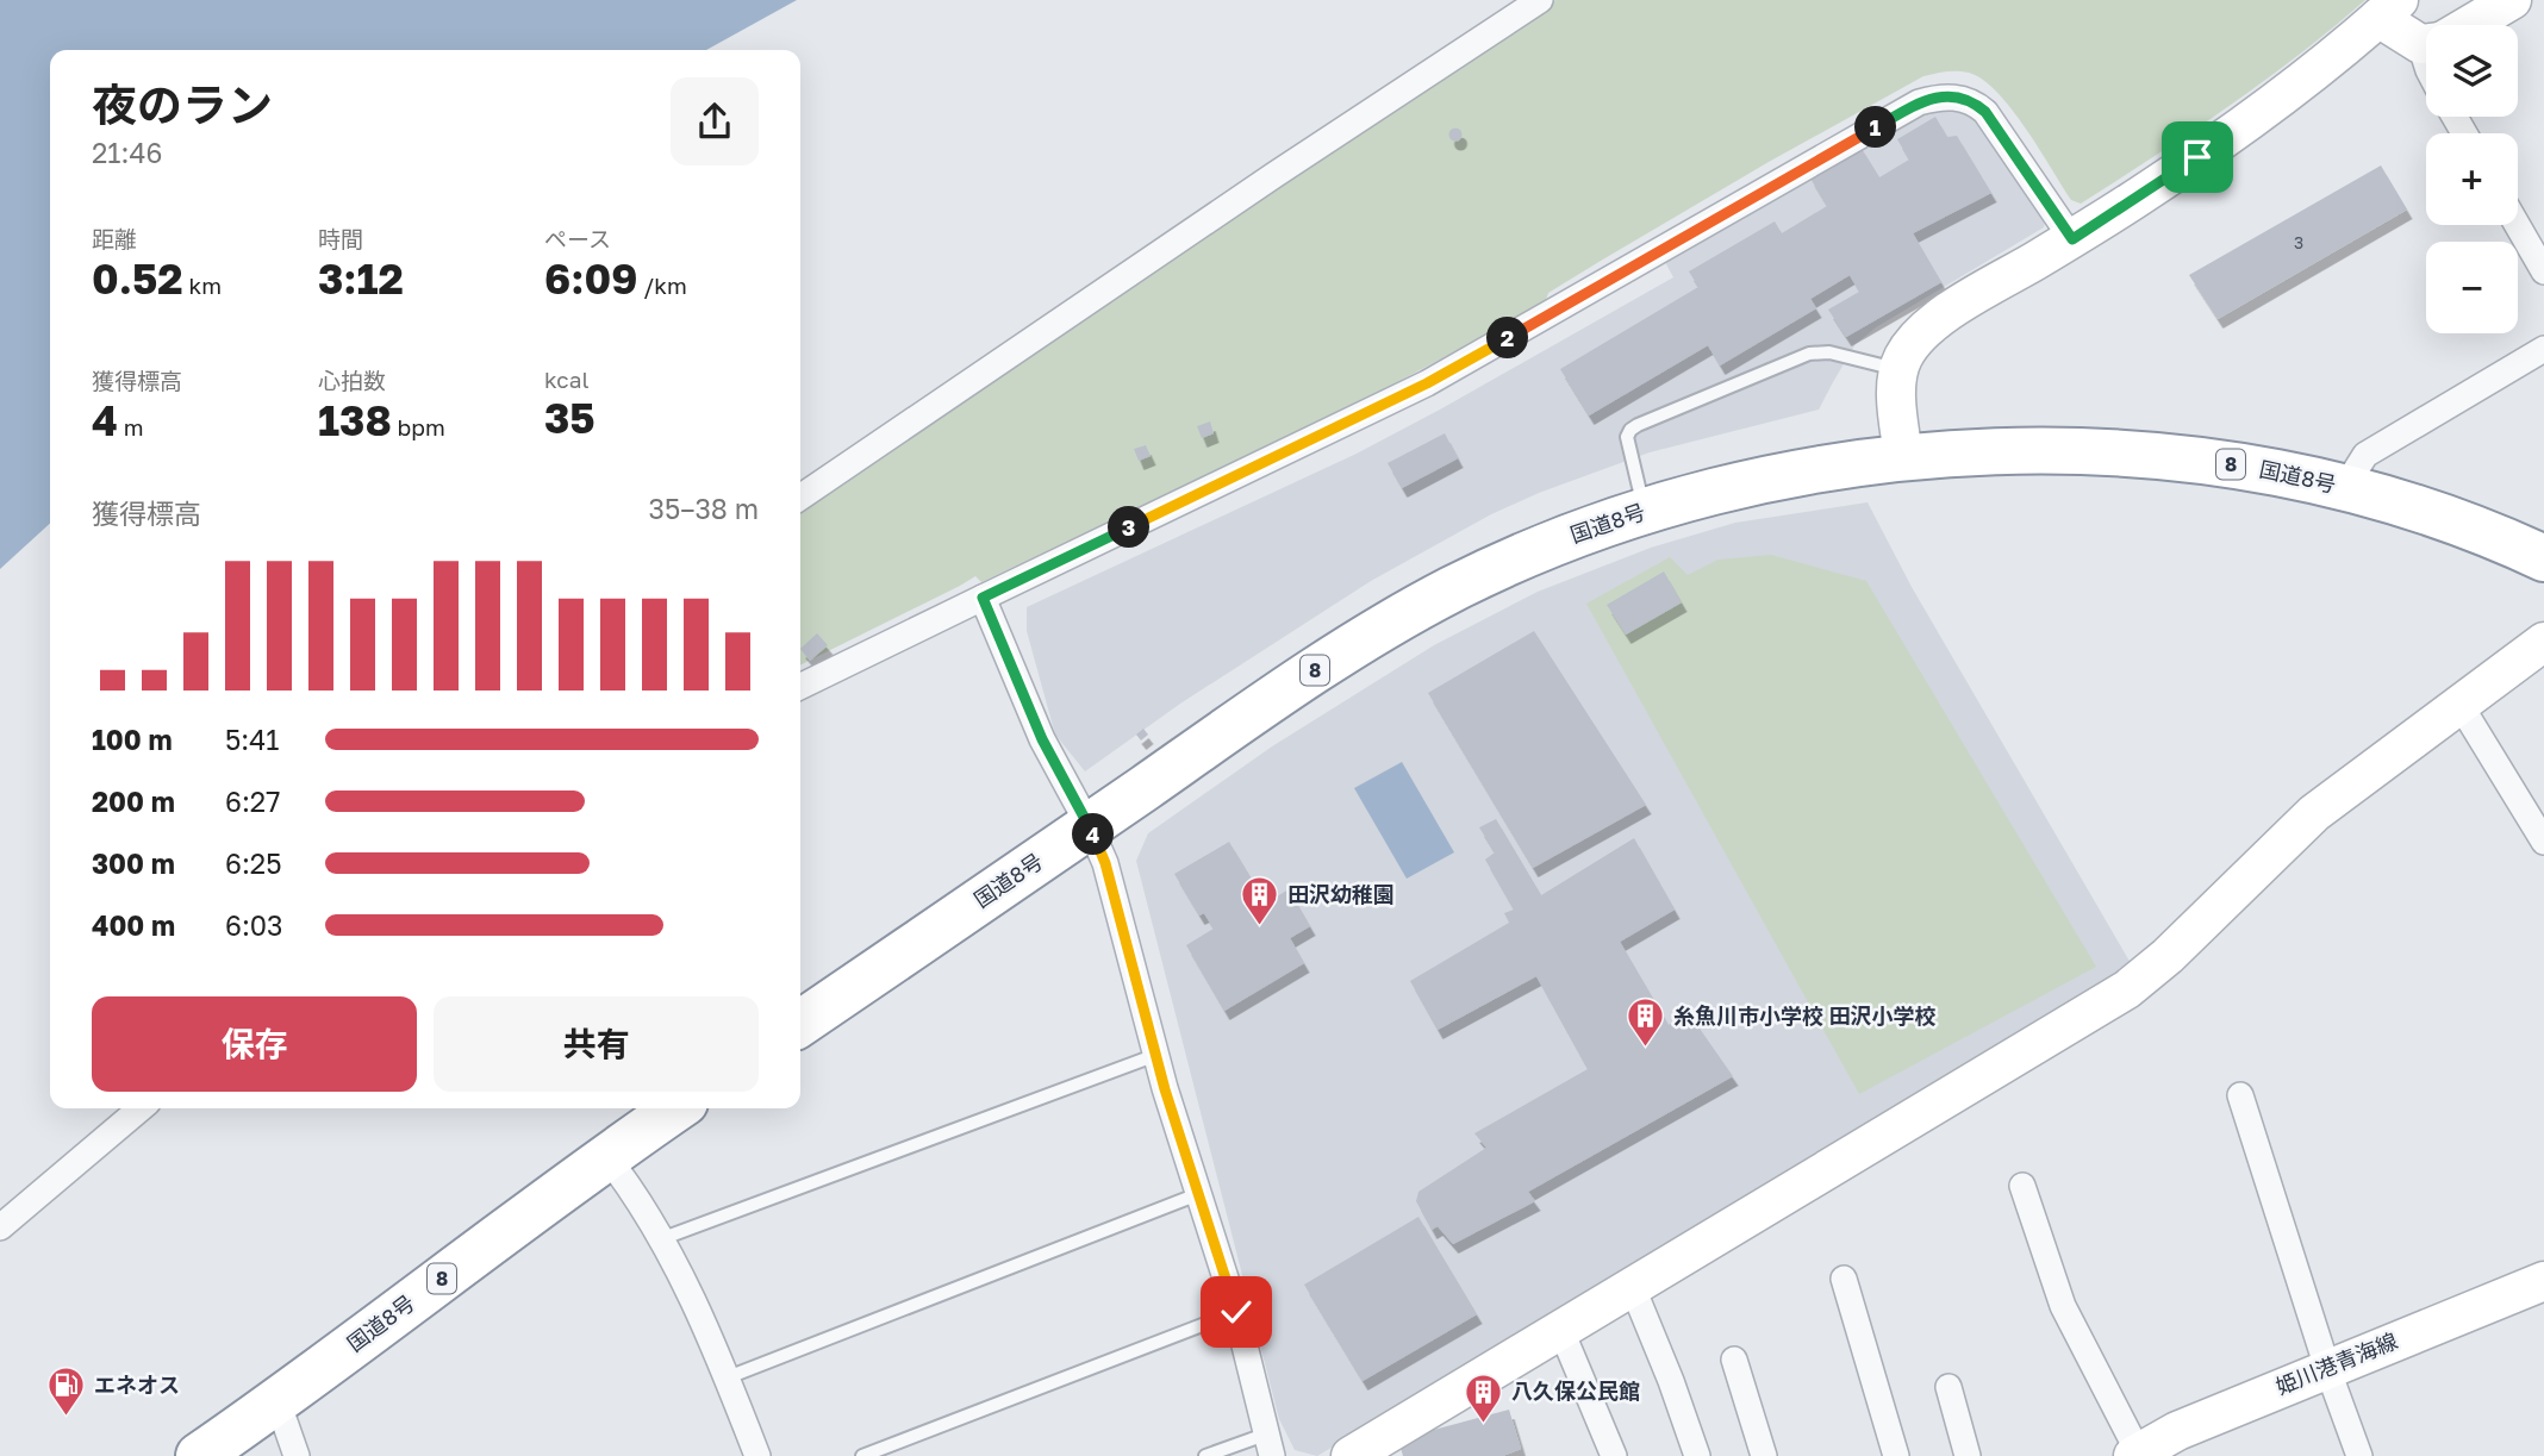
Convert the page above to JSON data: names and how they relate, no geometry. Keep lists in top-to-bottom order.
{
  "streets": {
    "highway": ["8", "国道8号"],
    "street": ["姫川港青海線"]
  },
  "places": {
    "building": ["田沢幼稚園", "糸魚川市小学校 田沢小学校", "八久保公民館"],
    "fuel station": ["エネオス"]
  },
  "house_numbers": ["3"],
  "page": {
    "map_buttons": ["+", "−"],
    "heading": ["夜のラン", "21:46"],
    "pins": [
      "1",
      "2",
      "3",
      "4"
    ],
    "stats": [
      ["距離", "0.52 km"],
      ["時間", "3:12"],
      ["ペース", "6:09 /km"],
      ["獲得標高", "4 m"],
      ["心拍数", "138 bpm"],
      ["kcal", "35"]
    ],
    "chart": ["獲得標高", "35–38 m"],
    "list": [
      {
        "name": "100 m",
        "note": "5:41"
      },
      {
        "name": "200 m",
        "note": "6:27"
      },
      {
        "name": "300 m",
        "note": "6:25"
      },
      {
        "name": "400 m",
        "note": "6:03"
      }
    ],
    "buttons": ["保存", "共有"]
  }
}
